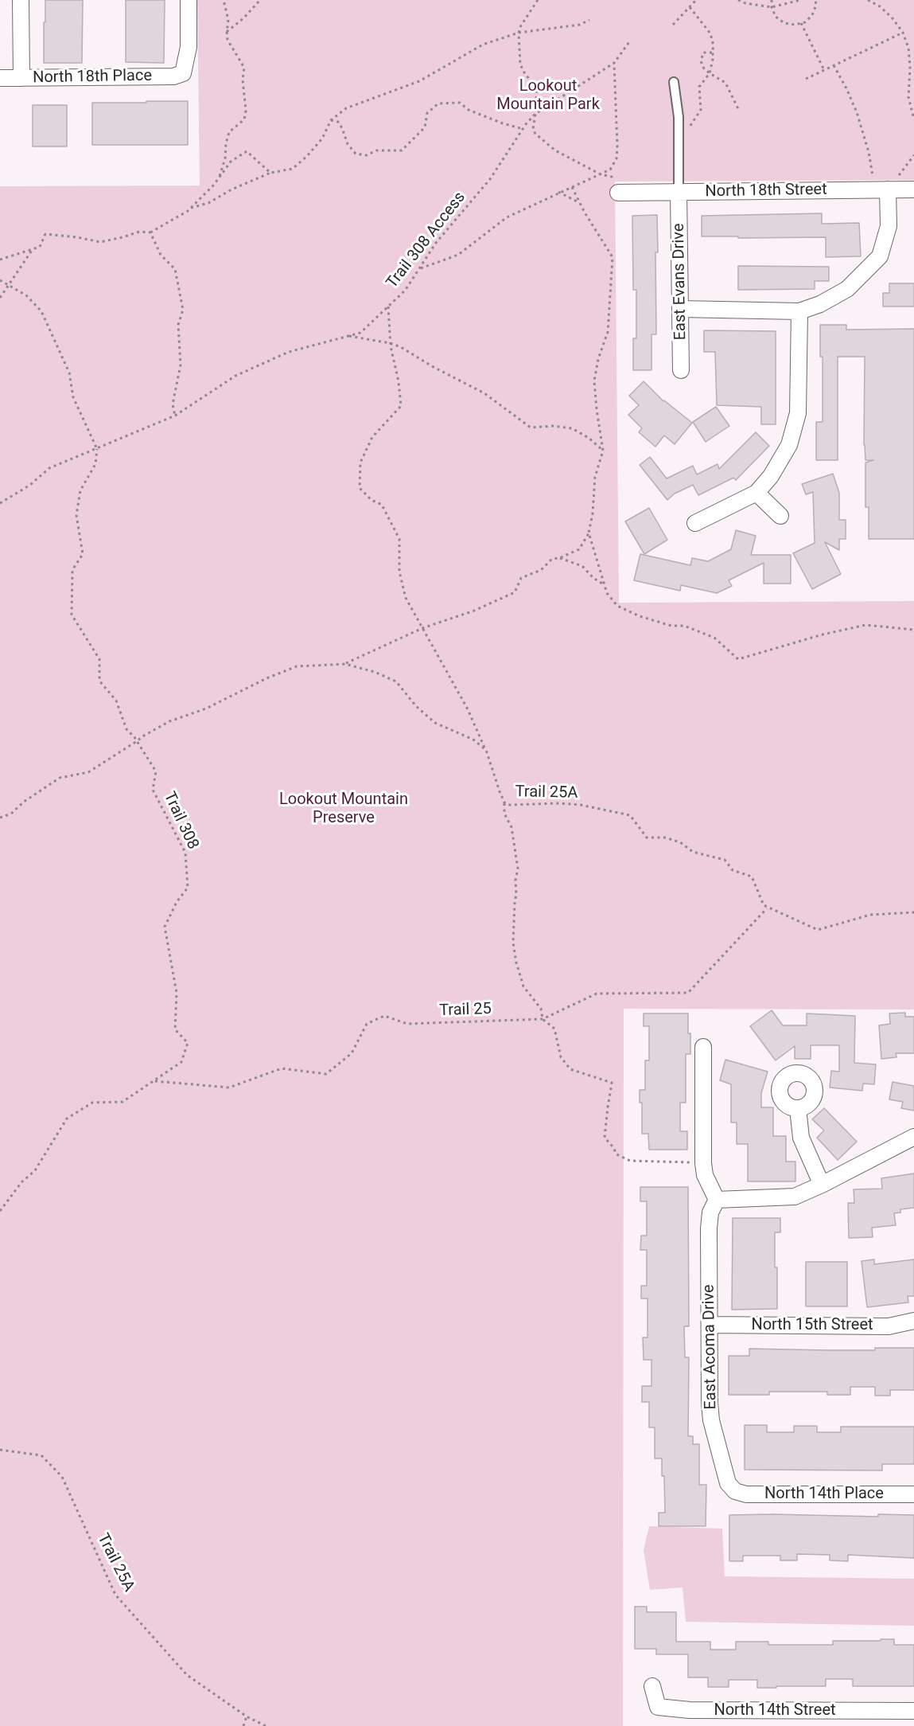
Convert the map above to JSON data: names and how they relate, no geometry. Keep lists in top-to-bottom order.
{
  "streets": {
    "street": [
      "North 18th Place",
      "North 18th Street",
      "East Evans Drive",
      "North 15th Street",
      "East Acoma Drive",
      "North 14th Place",
      "North 14th Street"
    ],
    "path": [
      "Trail 308 Access",
      "Trail 25A",
      "Trail 308",
      "Trail 25"
    ]
  },
  "crossings": [
    ["North 18th Street", "East Evans Drive"],
    ["Trail 308 Access", "Trail 308"],
    ["Trail 25A", "Trail 25"],
    ["Trail 308", "Trail 25"],
    ["North 15th Street", "East Acoma Drive"],
    ["East Acoma Drive", "North 14th Place"]
  ],
  "parks": ["Lookout Mountain Park", "Lookout Mountain Preserve"]
}
